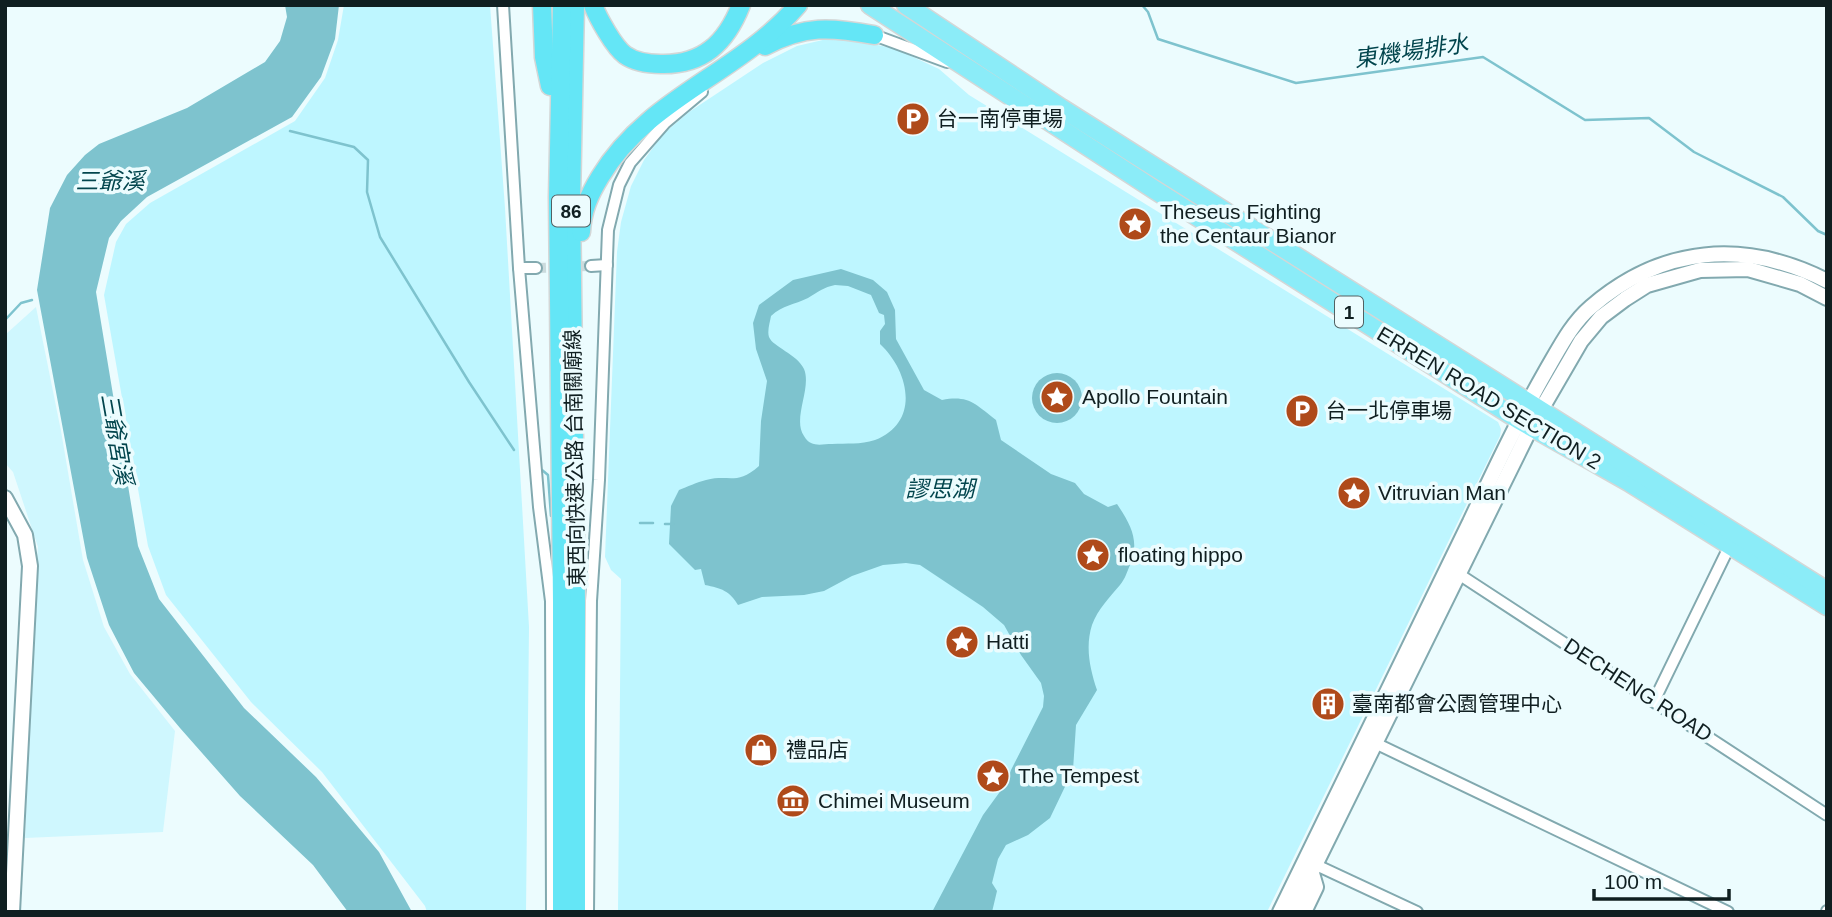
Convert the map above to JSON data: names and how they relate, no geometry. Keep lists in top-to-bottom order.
{
  "streets": {
    "highway": ["86", "東西向快速公路 台南關廟線"],
    "main road": ["1", "ERREN ROAD SECTION 2"],
    "street": ["DECHENG ROAD"]
  },
  "water": [
    "東機場排水",
    "三爺溪",
    "三爺宮溪",
    "謬思湖"
  ],
  "places": {
    "parking": ["台一南停車場", "台一北停車場"],
    "place": [
      "Theseus Fighting the Centaur Bianor",
      "Apollo Fountain",
      "Vitruvian Man",
      "floating hippo",
      "Hatti",
      "The Tempest"
    ],
    "building": ["臺南都會公園管理中心"],
    "shop": ["禮品店"],
    "museum": ["Chimei Museum"]
  },
  "scale_bar": "100 m"
}
